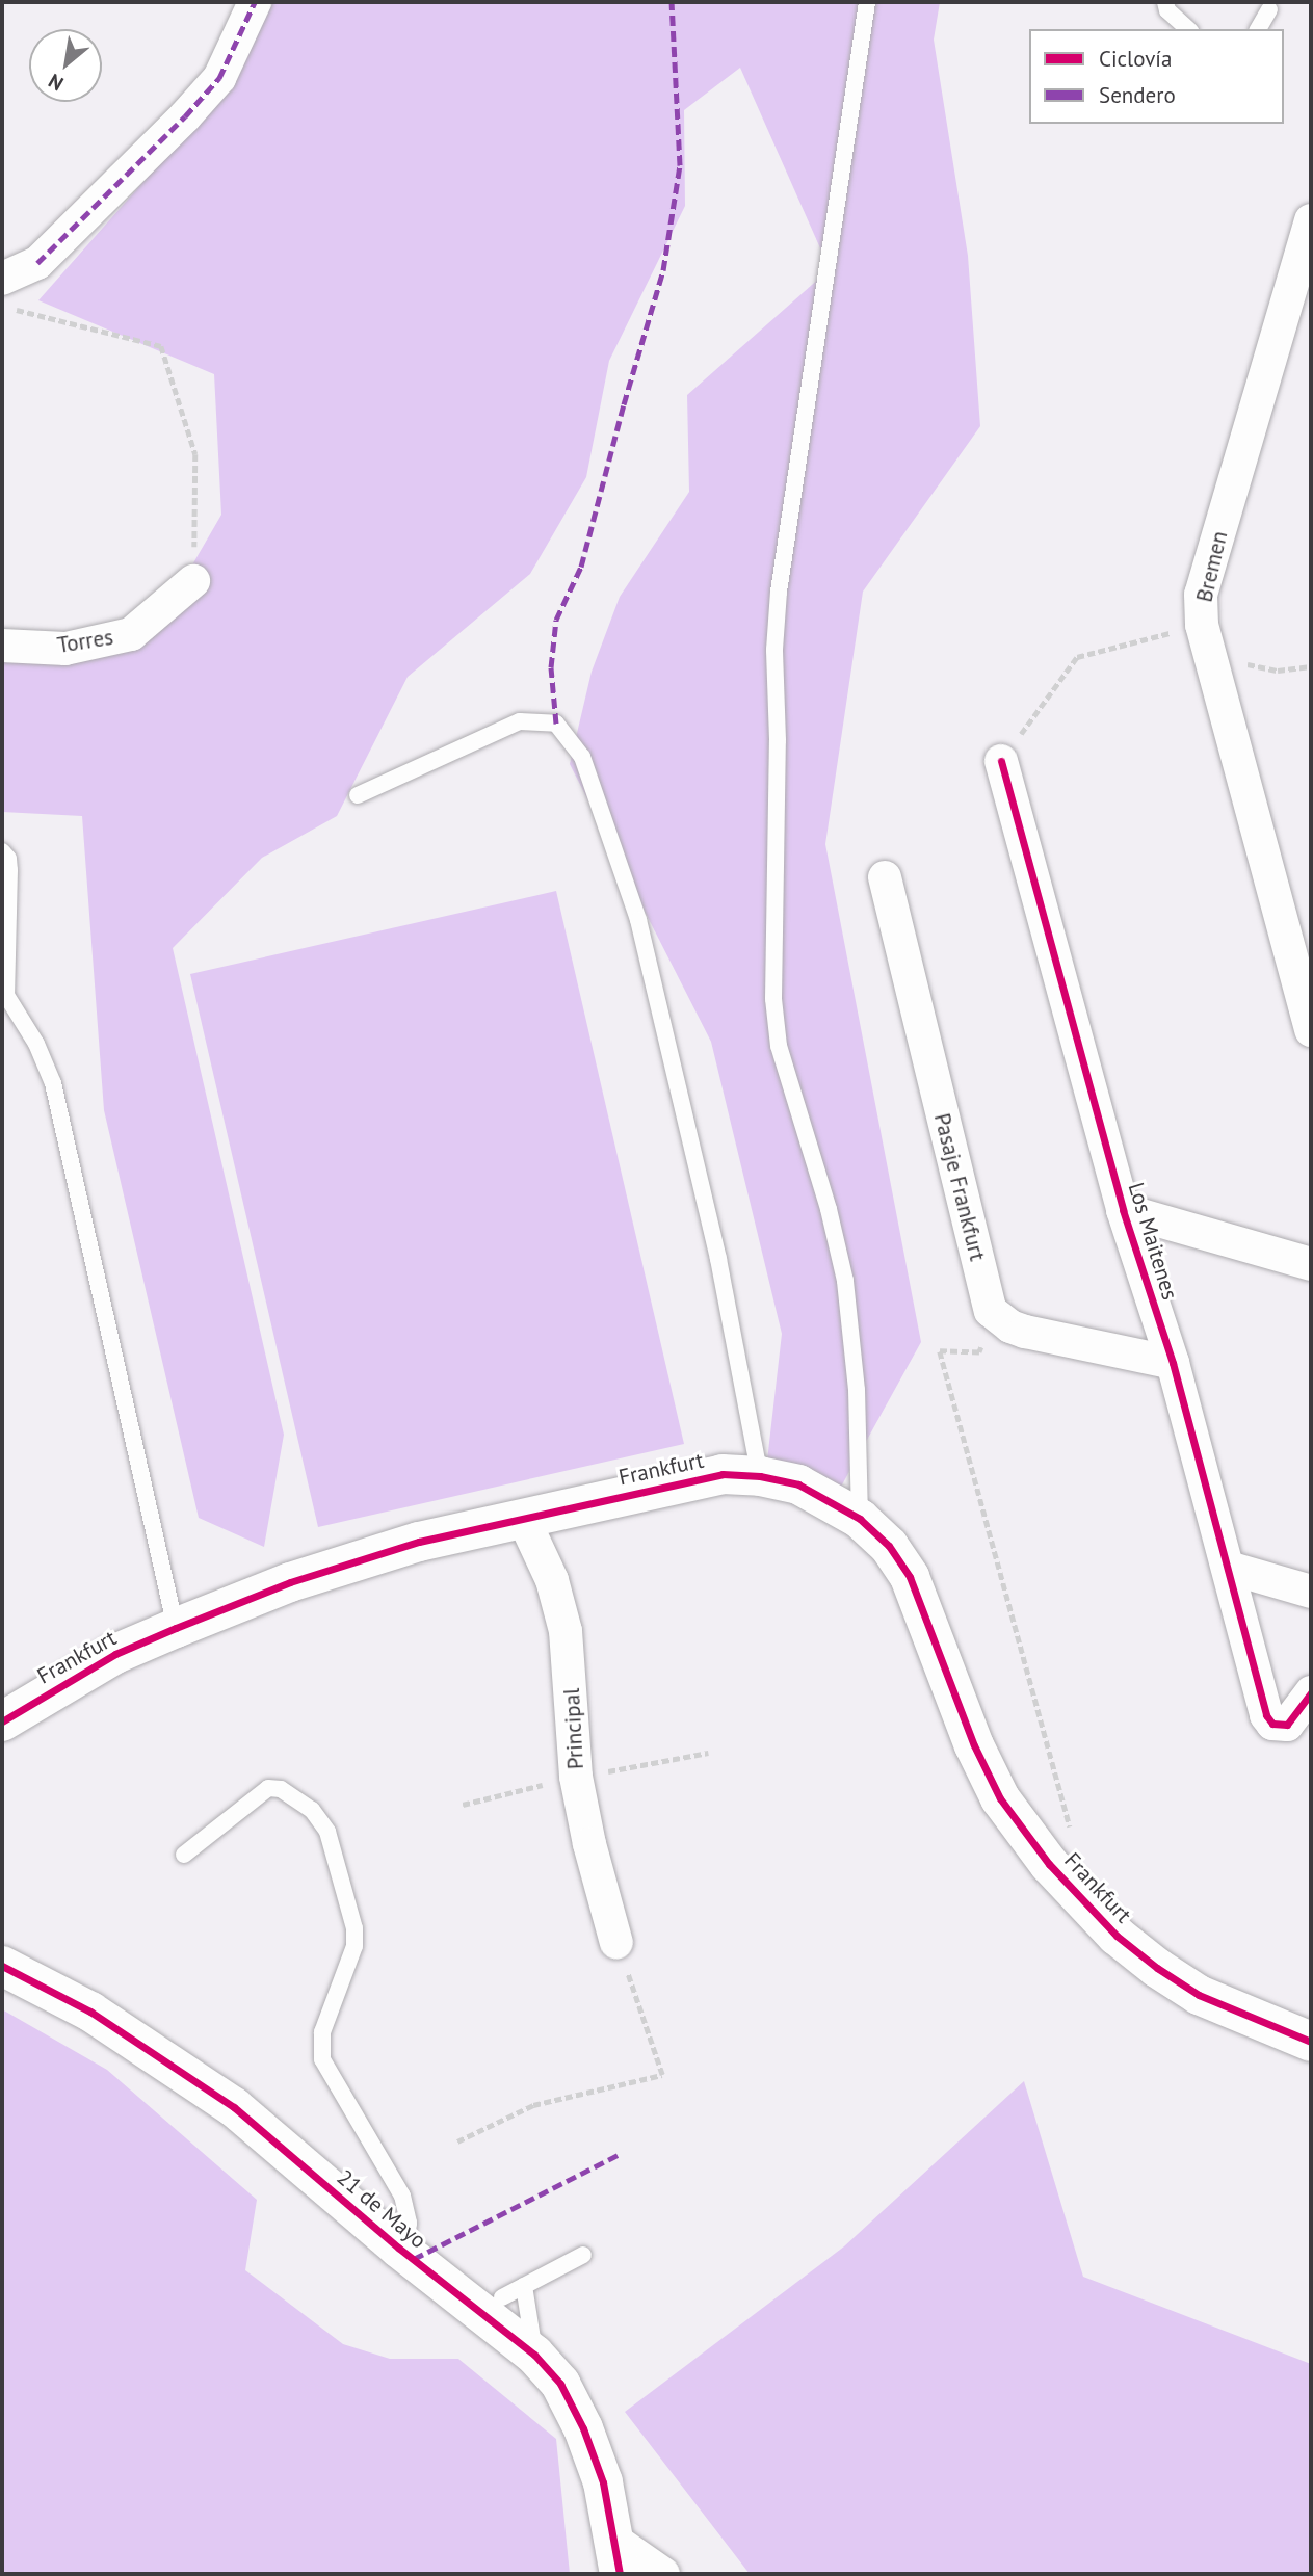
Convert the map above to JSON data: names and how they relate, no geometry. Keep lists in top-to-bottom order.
{
  "streets": {
    "street": [
      "Bremen",
      "Torres",
      "Pasaje Frankfurt",
      "Los Maitenes",
      "Frankfurt",
      "Principal",
      "21 de Mayo"
    ]
  },
  "crossings": [
    ["Frankfurt", "Principal"]
  ],
  "legend": ["Ciclovía", "Sendero"],
  "north": "bottom left"
}
